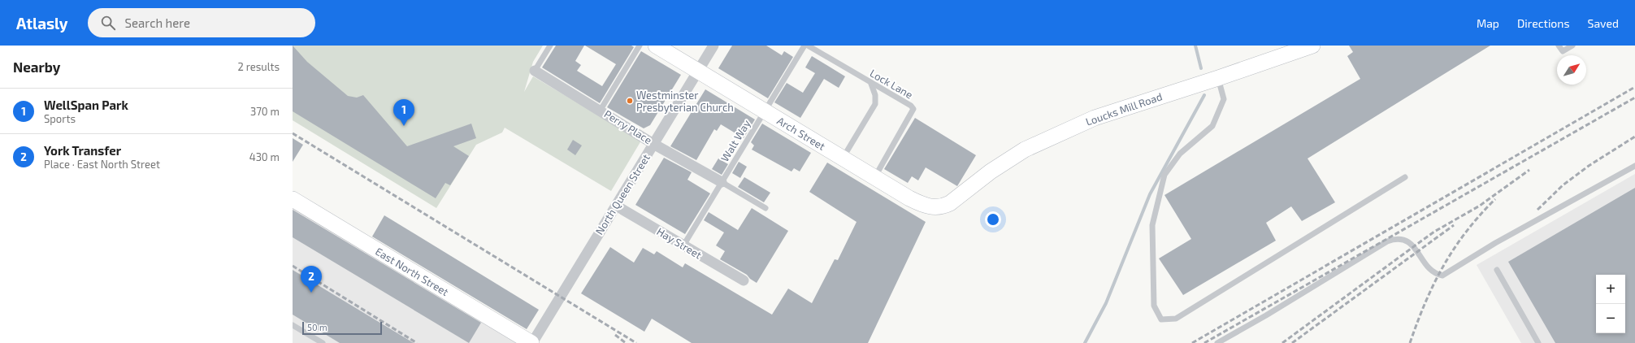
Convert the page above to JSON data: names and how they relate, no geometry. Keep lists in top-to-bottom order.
{
  "streets": {
    "street": [
      "Loucks Mill Road",
      "Perry Place",
      "Arch Street",
      "North Queen Street",
      "Hay Street",
      "East North Street"
    ],
    "lane": ["Lock Lane", "Walt Way"]
  },
  "crossings": [
    ["Lock Lane", "Arch Street"],
    ["Loucks Mill Road", "Arch Street"],
    ["Perry Place", "Walt Way"],
    ["Perry Place", "North Queen Street"],
    ["Arch Street", "Walt Way"],
    ["Arch Street", "North Queen Street"],
    ["Walt Way", "Hay Street"],
    ["North Queen Street", "Hay Street"],
    ["North Queen Street", "East North Street"]
  ],
  "places": ["Westminster Presbyterian Church"],
  "scale_bar": "50 m",
  "north": "top right",
  "page": {
    "header": "Atlasly",
    "search": "Search here",
    "nav": ["Map", "Directions", "Saved"],
    "heading": ["Nearby", "2 results"],
    "list": [
      {
        "mark": "1",
        "name": "WellSpan Park",
        "note": "Sports",
        "value": "370 m"
      },
      {
        "mark": "2",
        "name": "York Transfer",
        "note": "Place · East North Street",
        "value": "430 m"
      }
    ],
    "pins": ["1", "2"],
    "map_buttons": ["+", "−"],
    "scale": "50 m"
  }
}
